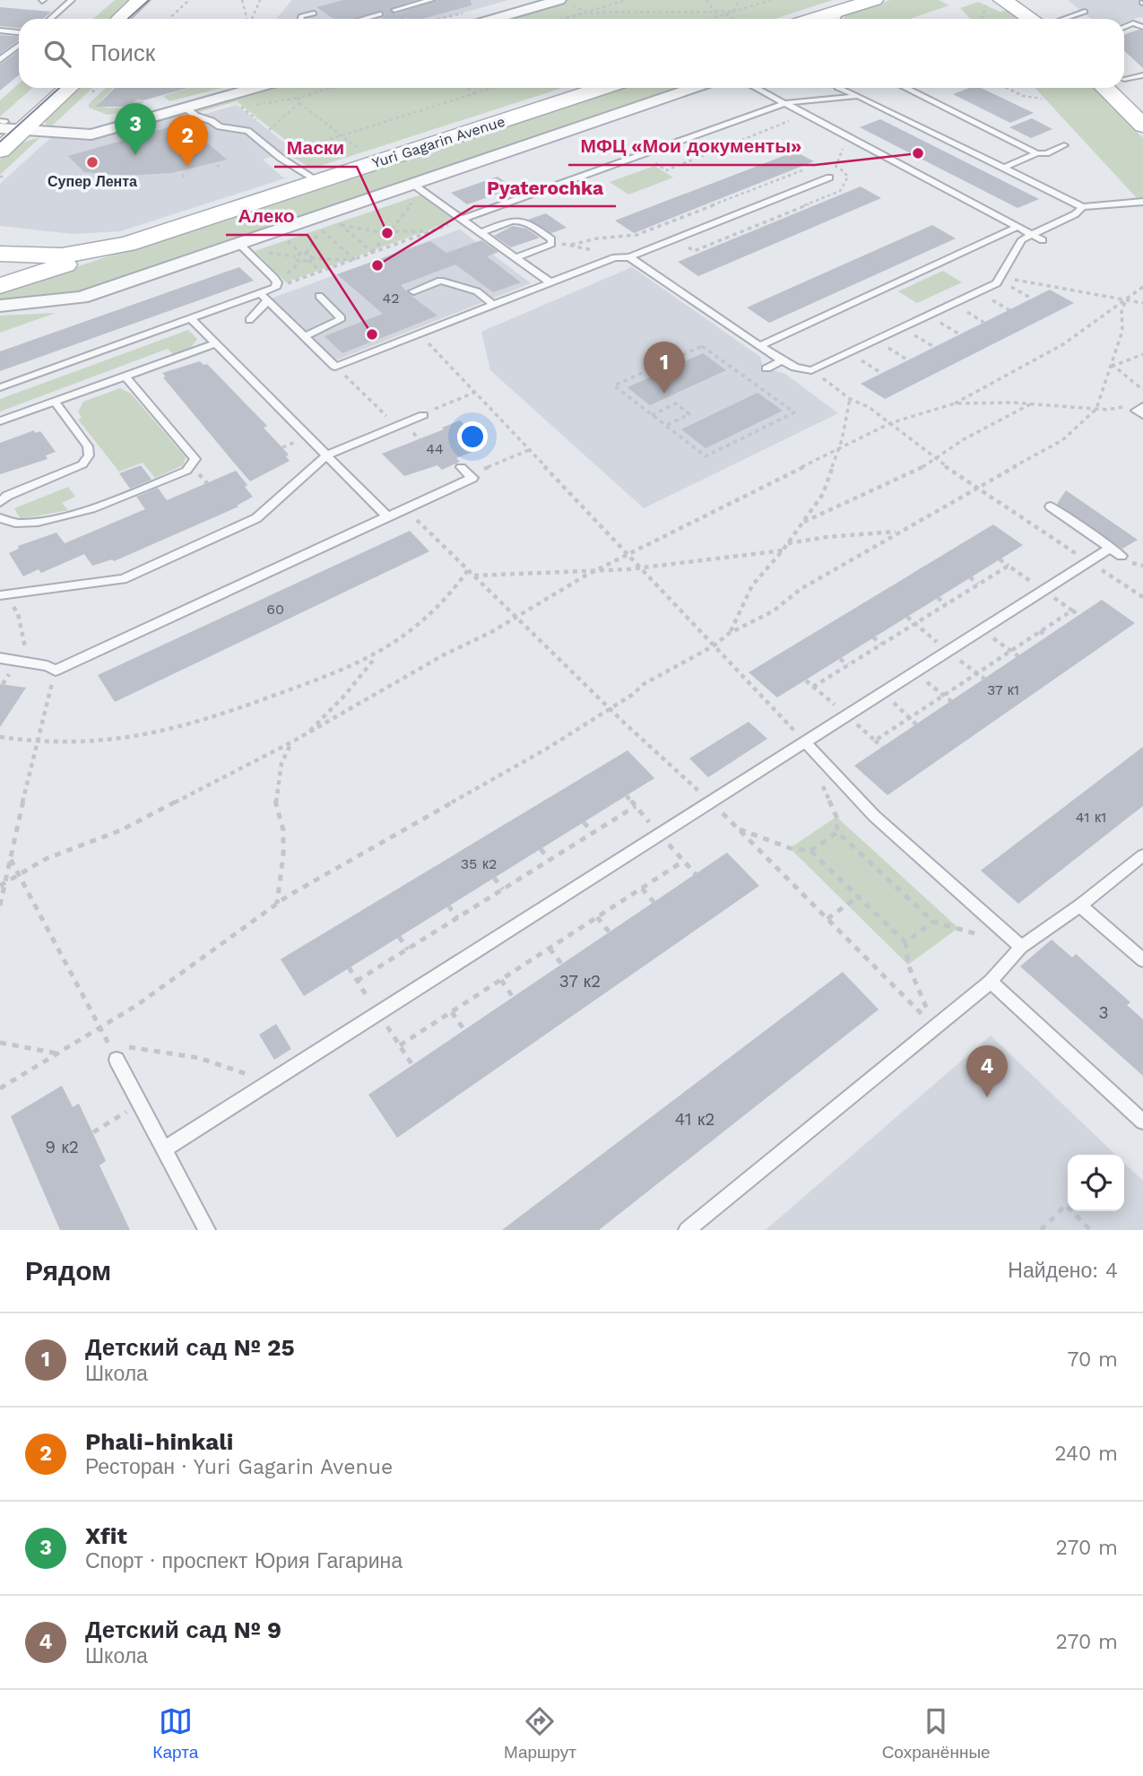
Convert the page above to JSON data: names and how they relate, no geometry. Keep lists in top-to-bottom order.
{
  "streets": {
    "main road": ["Yuri Gagarin Avenue"]
  },
  "places": [
    "МФЦ «Мои документы»",
    "Супер Лента",
    "Маски",
    "Pyaterochka",
    "Алеко"
  ],
  "house_numbers": [
    "42",
    "44",
    "60",
    "37 к1",
    "41 к1",
    "35 к2",
    "37 к2",
    "3",
    "41 к2",
    "9 к2"
  ],
  "page": {
    "search": "Поиск",
    "pins": [
      "3",
      "2",
      "1",
      "4"
    ],
    "heading": ["Рядом", "Найдено: 4"],
    "list": [
      {
        "mark": "1",
        "name": "Детский сад № 25",
        "note": "Школа",
        "value": "70 m"
      },
      {
        "mark": "2",
        "name": "Phali-hinkali",
        "note": "Ресторан · Yuri Gagarin Avenue",
        "value": "240 m"
      },
      {
        "mark": "3",
        "name": "Xfit",
        "note": "Спорт · проспект Юрия Гагарина",
        "value": "270 m"
      },
      {
        "mark": "4",
        "name": "Детский сад № 9",
        "note": "Школа",
        "value": "270 m"
      }
    ],
    "nav": ["Карта", "Маршрут", "Сохранённые"]
  }
}
